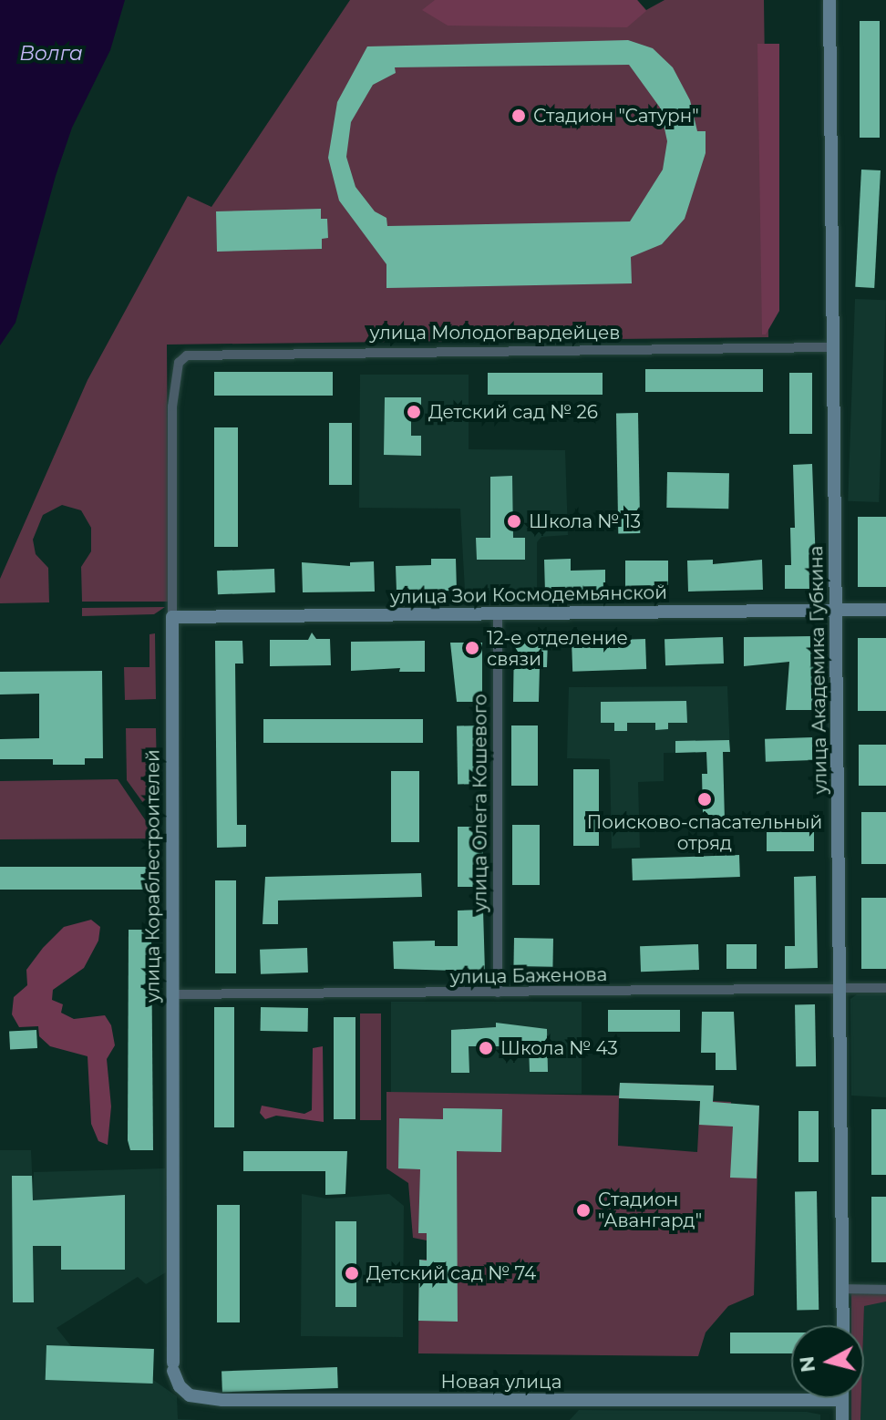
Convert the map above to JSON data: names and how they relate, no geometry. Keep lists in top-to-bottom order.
{
  "streets": {
    "street": [
      "улица Молодогвардейцев",
      "улица Зои Космодемьянской",
      "улица Академика Губкина",
      "улица Олега Кошевого",
      "улица Кораблестроителей",
      "улица Баженова",
      "Новая улица"
    ]
  },
  "crossings": [
    ["улица Молодогвардейцев", "улица Академика Губкина"],
    ["улица Молодогвардейцев", "улица Кораблестроителей"],
    ["улица Зои Космодемьянской", "улица Академика Губкина"],
    ["улица Зои Космодемьянской", "улица Олега Кошевого"],
    ["улица Зои Космодемьянской", "улица Кораблестроителей"],
    ["улица Академика Губкина", "улица Баженова"],
    ["улица Олега Кошевого", "улица Баженова"],
    ["улица Кораблестроителей", "улица Баженова"],
    ["улица Кораблестроителей", "Новая улица"]
  ],
  "water": ["Волга"],
  "places": [
    "Стадион \"Сатурн\"",
    "Детский сад № 26",
    "Школа № 13",
    "12-е отделение связи",
    "Поисково-спасательный отряд",
    "Школа № 43",
    "Стадион \"Авангард\"",
    "Детский сад № 74"
  ],
  "north": "left"
}
